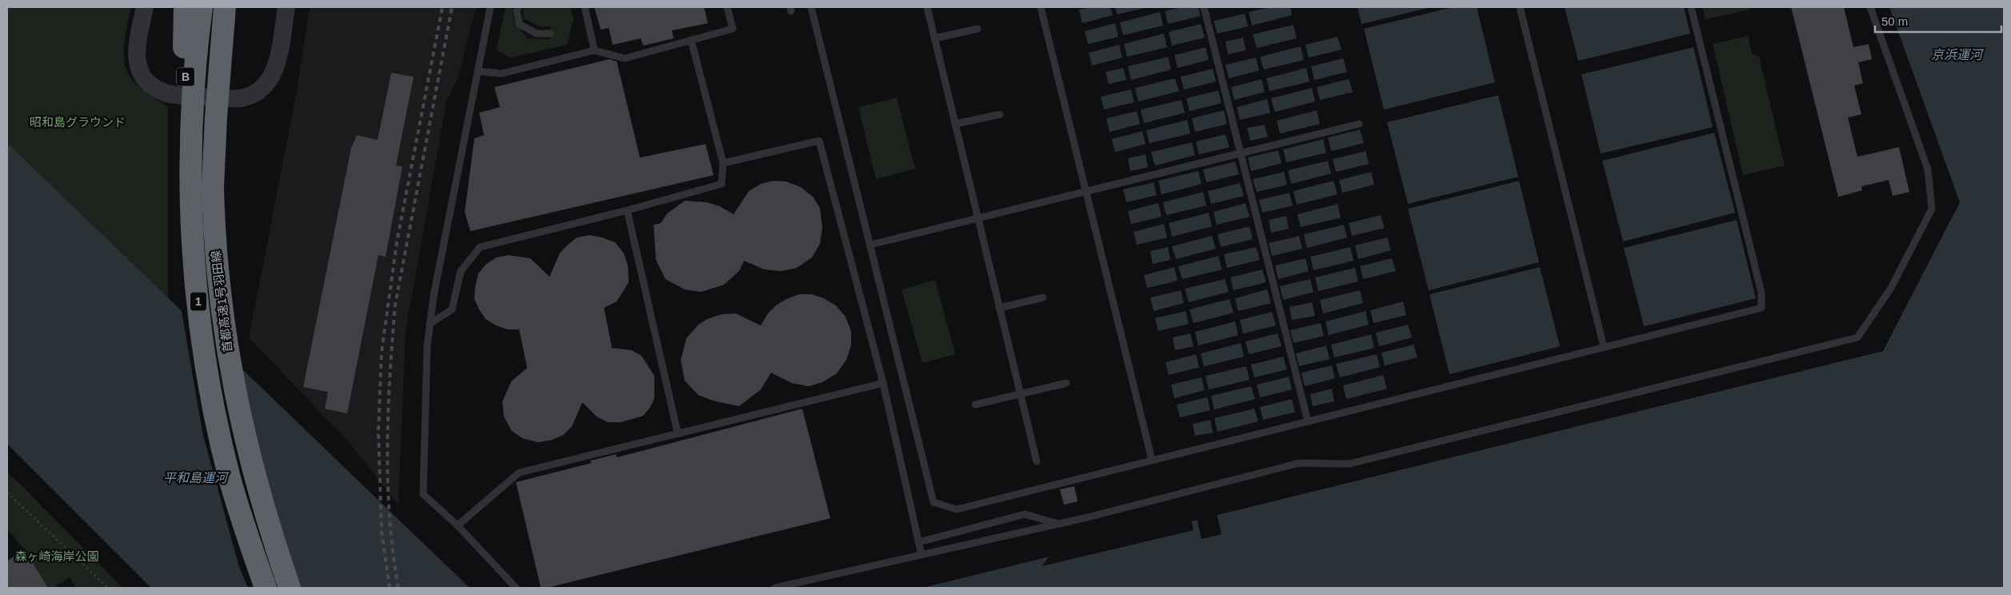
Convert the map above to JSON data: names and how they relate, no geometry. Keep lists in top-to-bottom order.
{
  "streets": {
    "highway": ["B", "1", "首都高速1号羽田線"]
  },
  "crossings": [
    ["B", "首都高速1号羽田線"]
  ],
  "water": ["京浜運河", "平和島運河"],
  "parks": ["昭和島グラウンド", "森ヶ崎海岸公園"],
  "scale_bar": "50 m"
}
